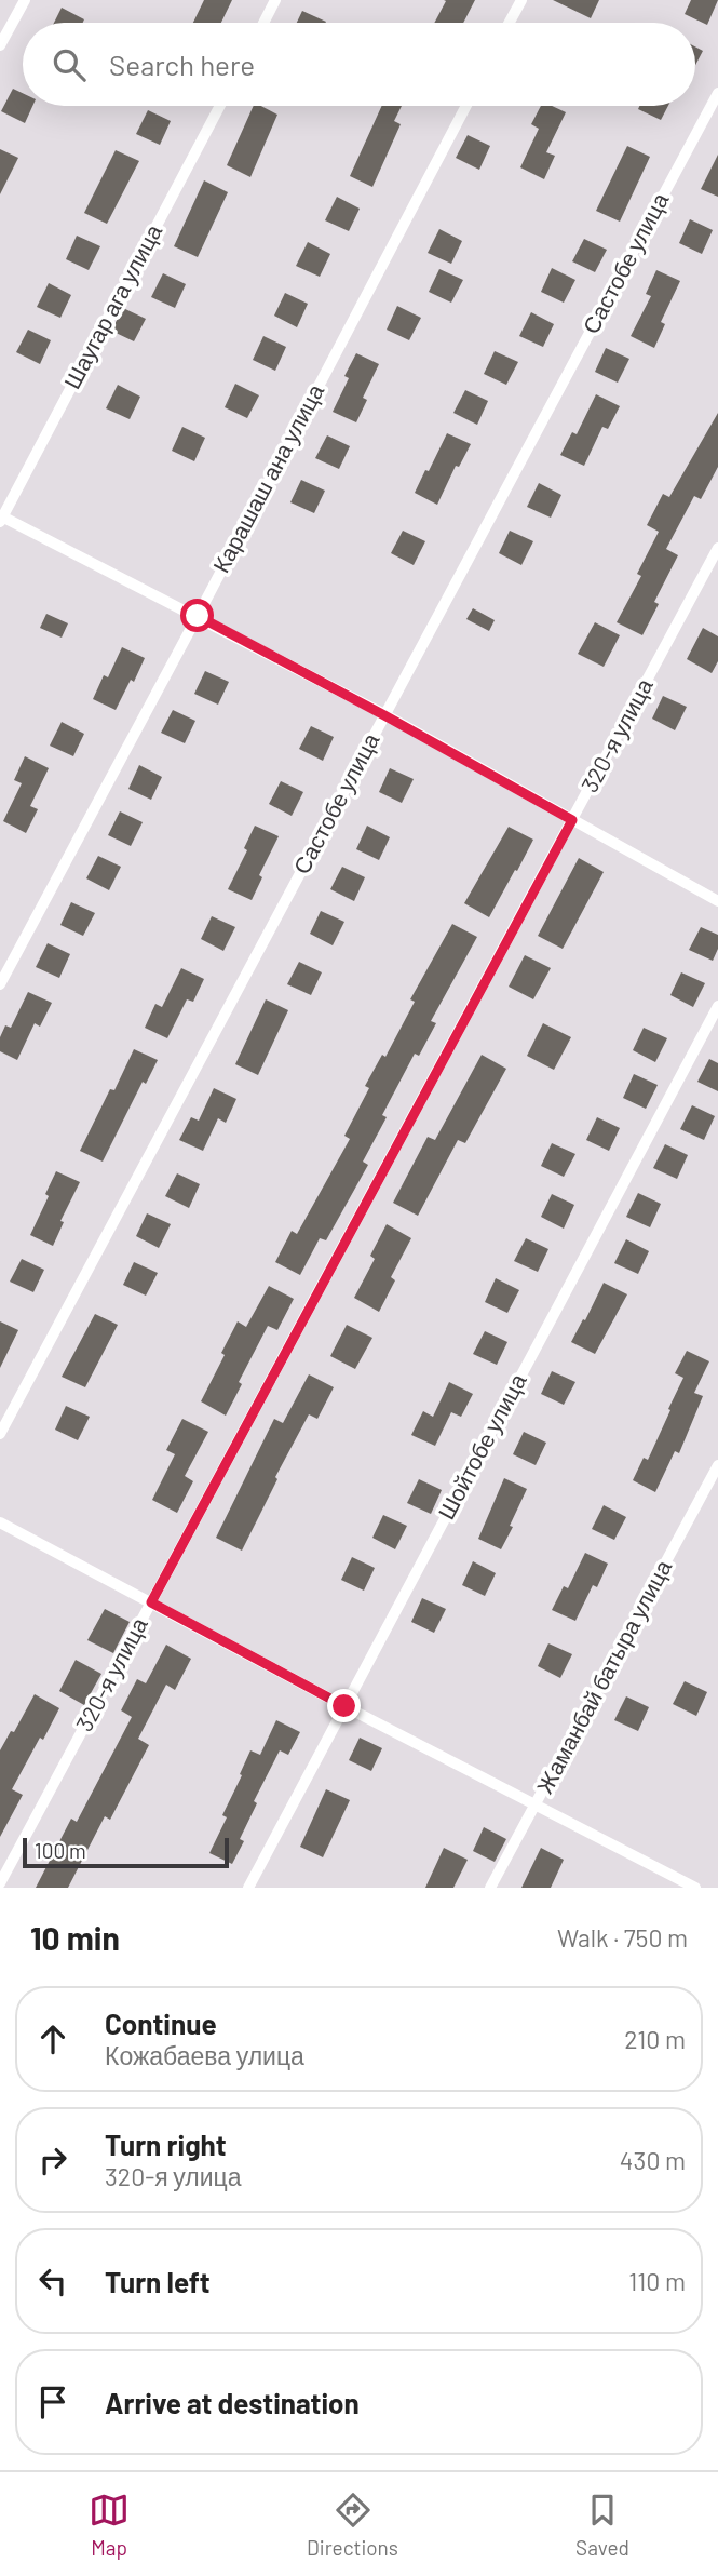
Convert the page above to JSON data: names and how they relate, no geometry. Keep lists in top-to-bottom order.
{
  "streets": {
    "street": [
      "Састобе улица",
      "Шаугар ага улица",
      "Карашаш ана улица",
      "320-я улица",
      "Шойтобе улица",
      "Жаманбай батыра улица"
    ]
  },
  "scale_bar": "100 m",
  "page": {
    "search": "Search here",
    "scale": "100 m",
    "heading": ["10 min", "Walk · 750 m"],
    "list": [
      ["Continue", "Кожабаева улица", "210 m"],
      ["Turn right", "320-я улица", "430 m"],
      ["Turn left", "110 m"],
      "Arrive at destination"
    ],
    "nav": ["Map", "Directions", "Saved"]
  }
}
